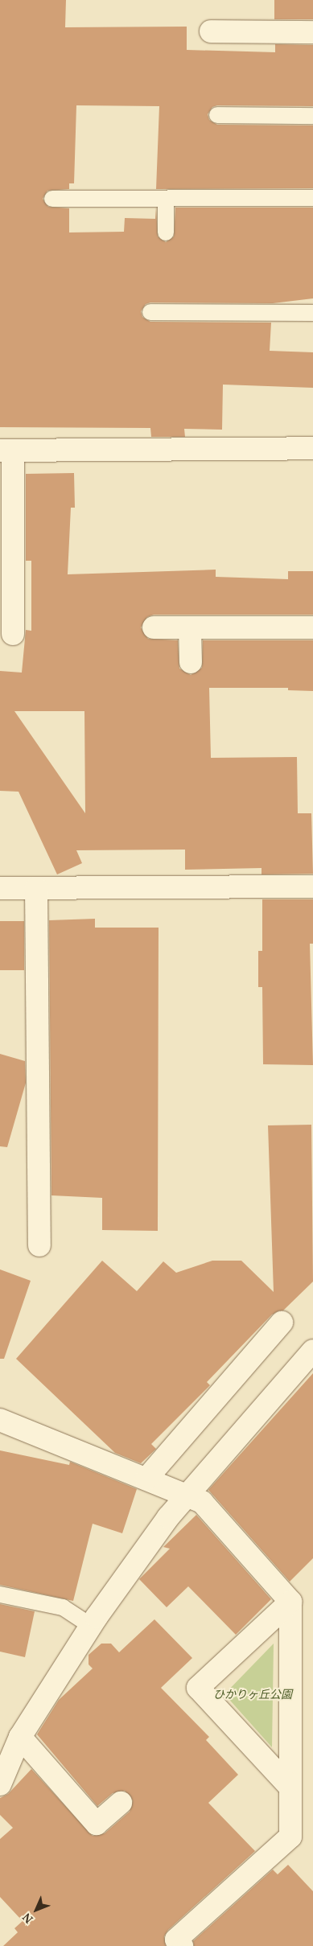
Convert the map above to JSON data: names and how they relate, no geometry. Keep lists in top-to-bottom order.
{
  "parks": ["ひかりヶ丘公園"],
  "north": "bottom left"
}
